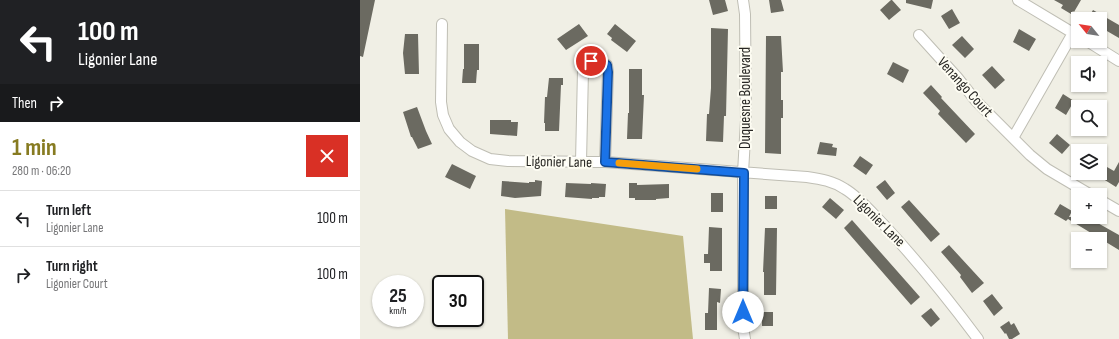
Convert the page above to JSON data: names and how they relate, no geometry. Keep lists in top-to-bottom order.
{
  "streets": {
    "street": ["Venango Court", "Duquesne Boulevard", "Ligonier Lane"]
  },
  "crossings": [
    ["Duquesne Boulevard", "Ligonier Lane"]
  ],
  "north": "top left",
  "page": {
    "turn": ["100 m", "Ligonier Lane"],
    "map_buttons": ["+", "−"],
    "then": "Then",
    "heading": ["1 min", "280 m · 06:20"],
    "list": [
      {
        "name": "Turn left",
        "note": "Ligonier Lane",
        "value": "100 m"
      },
      {
        "name": "Turn right",
        "note": "Ligonier Court",
        "value": "100 m"
      }
    ],
    "speed": "25 km/h",
    "limit": "30"
  }
}
